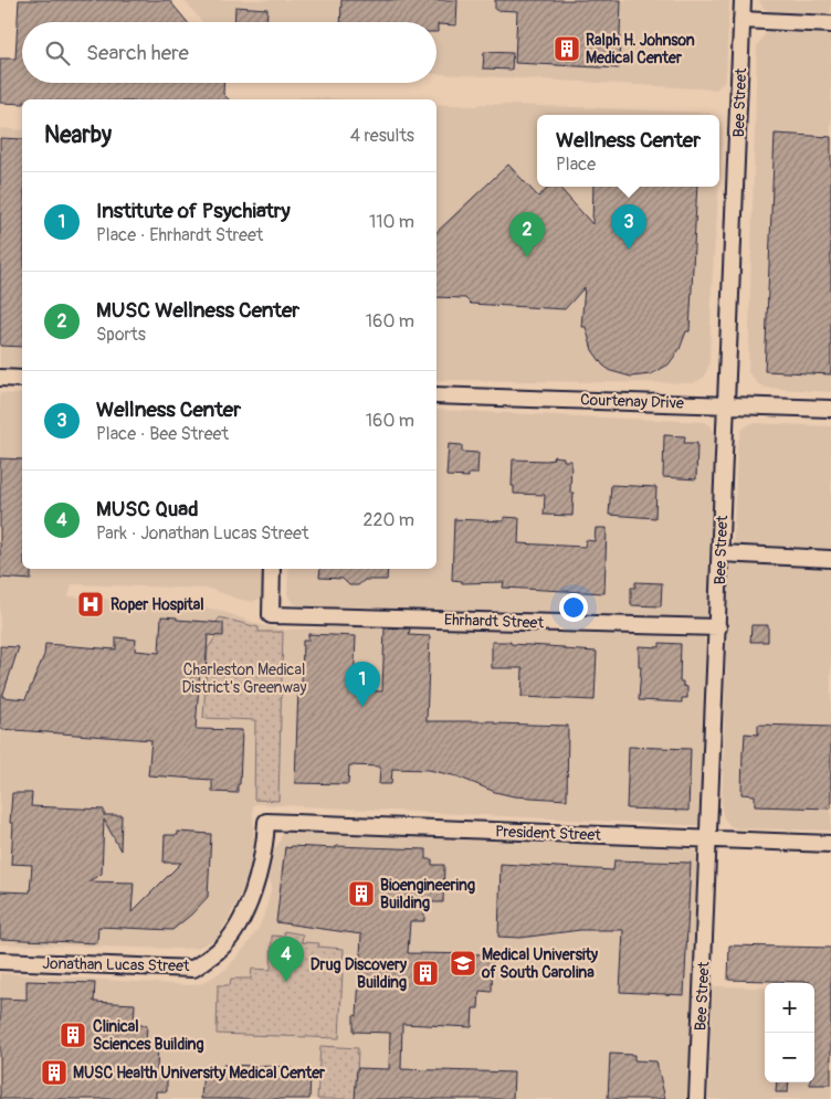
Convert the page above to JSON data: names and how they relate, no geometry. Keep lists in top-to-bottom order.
{
  "streets": {
    "street": [
      "Bee Street",
      "Courtenay Drive",
      "Ehrhardt Street",
      "President Street",
      "Jonathan Lucas Street"
    ]
  },
  "crossings": [
    ["Bee Street", "Courtenay Drive"],
    ["Bee Street", "Ehrhardt Street"],
    ["Bee Street", "President Street"],
    ["President Street", "Jonathan Lucas Street"]
  ],
  "parks": ["Charleston Medical District's Greenway"],
  "places": {
    "building": [
      "Ralph H. Johnson Medical Center",
      "Bioengineering Building",
      "Drug Discovery Building",
      "Clinical Sciences Building",
      "MUSC Health University Medical Center"
    ],
    "hospital": ["Roper Hospital"],
    "school or university": ["Medical University of South Carolina"]
  },
  "page": {
    "search": "Search here",
    "heading": ["Nearby", "4 results"],
    "popup": ["Wellness Center", "Place"],
    "list": [
      {
        "mark": "1",
        "name": "Institute of Psychiatry",
        "note": "Place · Ehrhardt Street",
        "value": "110 m"
      },
      {
        "mark": "2",
        "name": "MUSC Wellness Center",
        "note": "Sports",
        "value": "160 m"
      },
      {
        "mark": "3",
        "name": "Wellness Center",
        "note": "Place · Bee Street",
        "value": "160 m"
      },
      {
        "mark": "4",
        "name": "MUSC Quad",
        "note": "Park · Jonathan Lucas Street",
        "value": "220 m"
      }
    ],
    "pins": [
      "3",
      "2",
      "1",
      "4"
    ],
    "map_buttons": ["+", "−"]
  }
}
